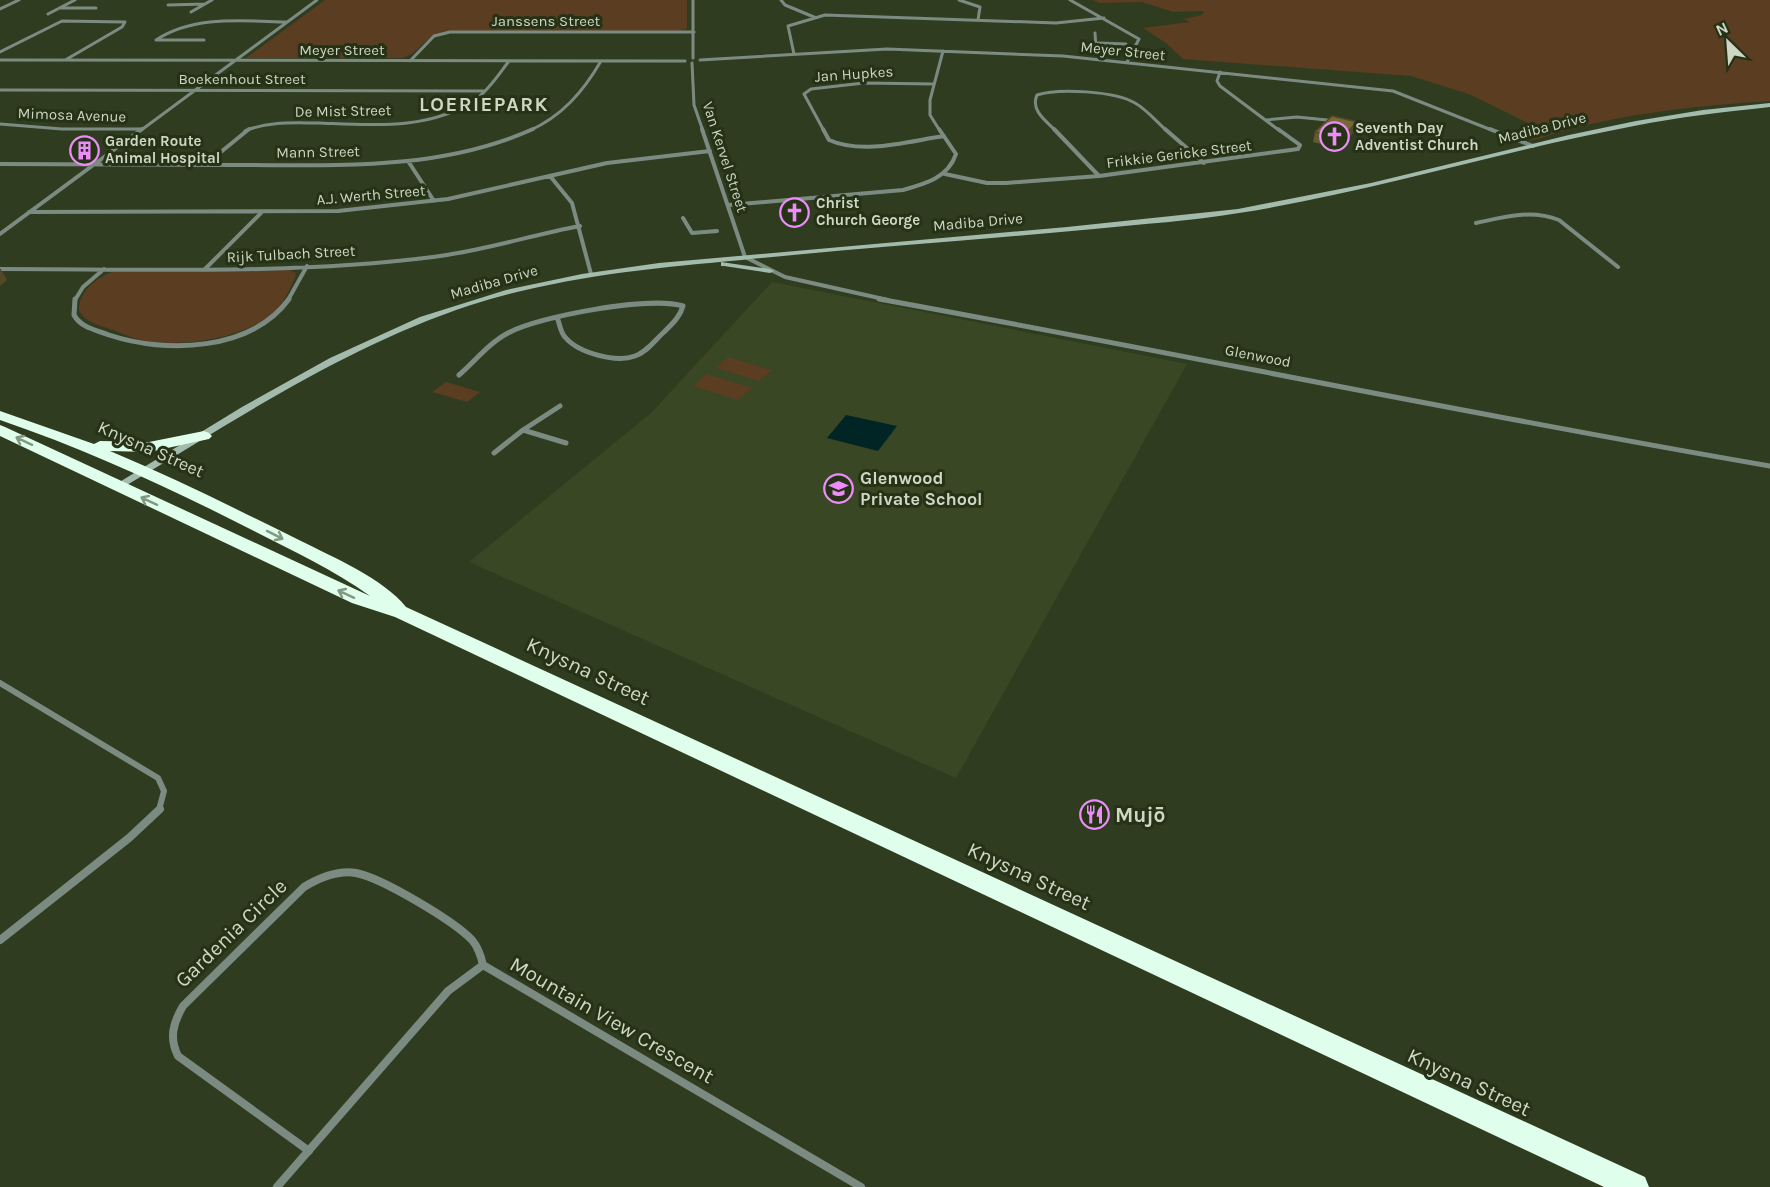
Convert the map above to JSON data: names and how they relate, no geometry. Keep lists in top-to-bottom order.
{
  "streets": {
    "highway": ["Knysna Street"],
    "street": [
      "Janssens Street",
      "Meyer Street",
      "Jan Hupkes",
      "Boekenhout Street",
      "De Mist Street",
      "Mimosa Avenue",
      "Madiba Drive",
      "Mann Street",
      "Frikkie Gericke Street",
      "Van Kervel Street",
      "A.J. Werth Street",
      "Rijk Tulbach Street",
      "Glenwood",
      "Gardenia Circle",
      "Mountain View Crescent"
    ]
  },
  "crossings": [
    ["Janssens Street", "Meyer Street"],
    ["Meyer Street", "De Mist Street"],
    ["Meyer Street", "Madiba Drive"],
    ["Meyer Street", "Mann Street"],
    ["Meyer Street", "Frikkie Gericke Street"],
    ["Boekenhout Street", "De Mist Street"],
    ["De Mist Street", "Mann Street"],
    ["Madiba Drive", "Van Kervel Street"],
    ["Madiba Drive", "Glenwood"],
    ["Madiba Drive", "Knysna Street"],
    ["Van Kervel Street", "A.J. Werth Street"],
    ["Van Kervel Street", "Glenwood"],
    ["Gardenia Circle", "Mountain View Crescent"]
  ],
  "districts": ["LOERIEPARK"],
  "places": {
    "church": ["Seventh Day Adventist Church", "Christ Church George"],
    "building": ["Garden Route Animal Hospital"],
    "school or university": ["Glenwood Private School"],
    "restaurant": ["Mujō"]
  },
  "north": "top left"
}
